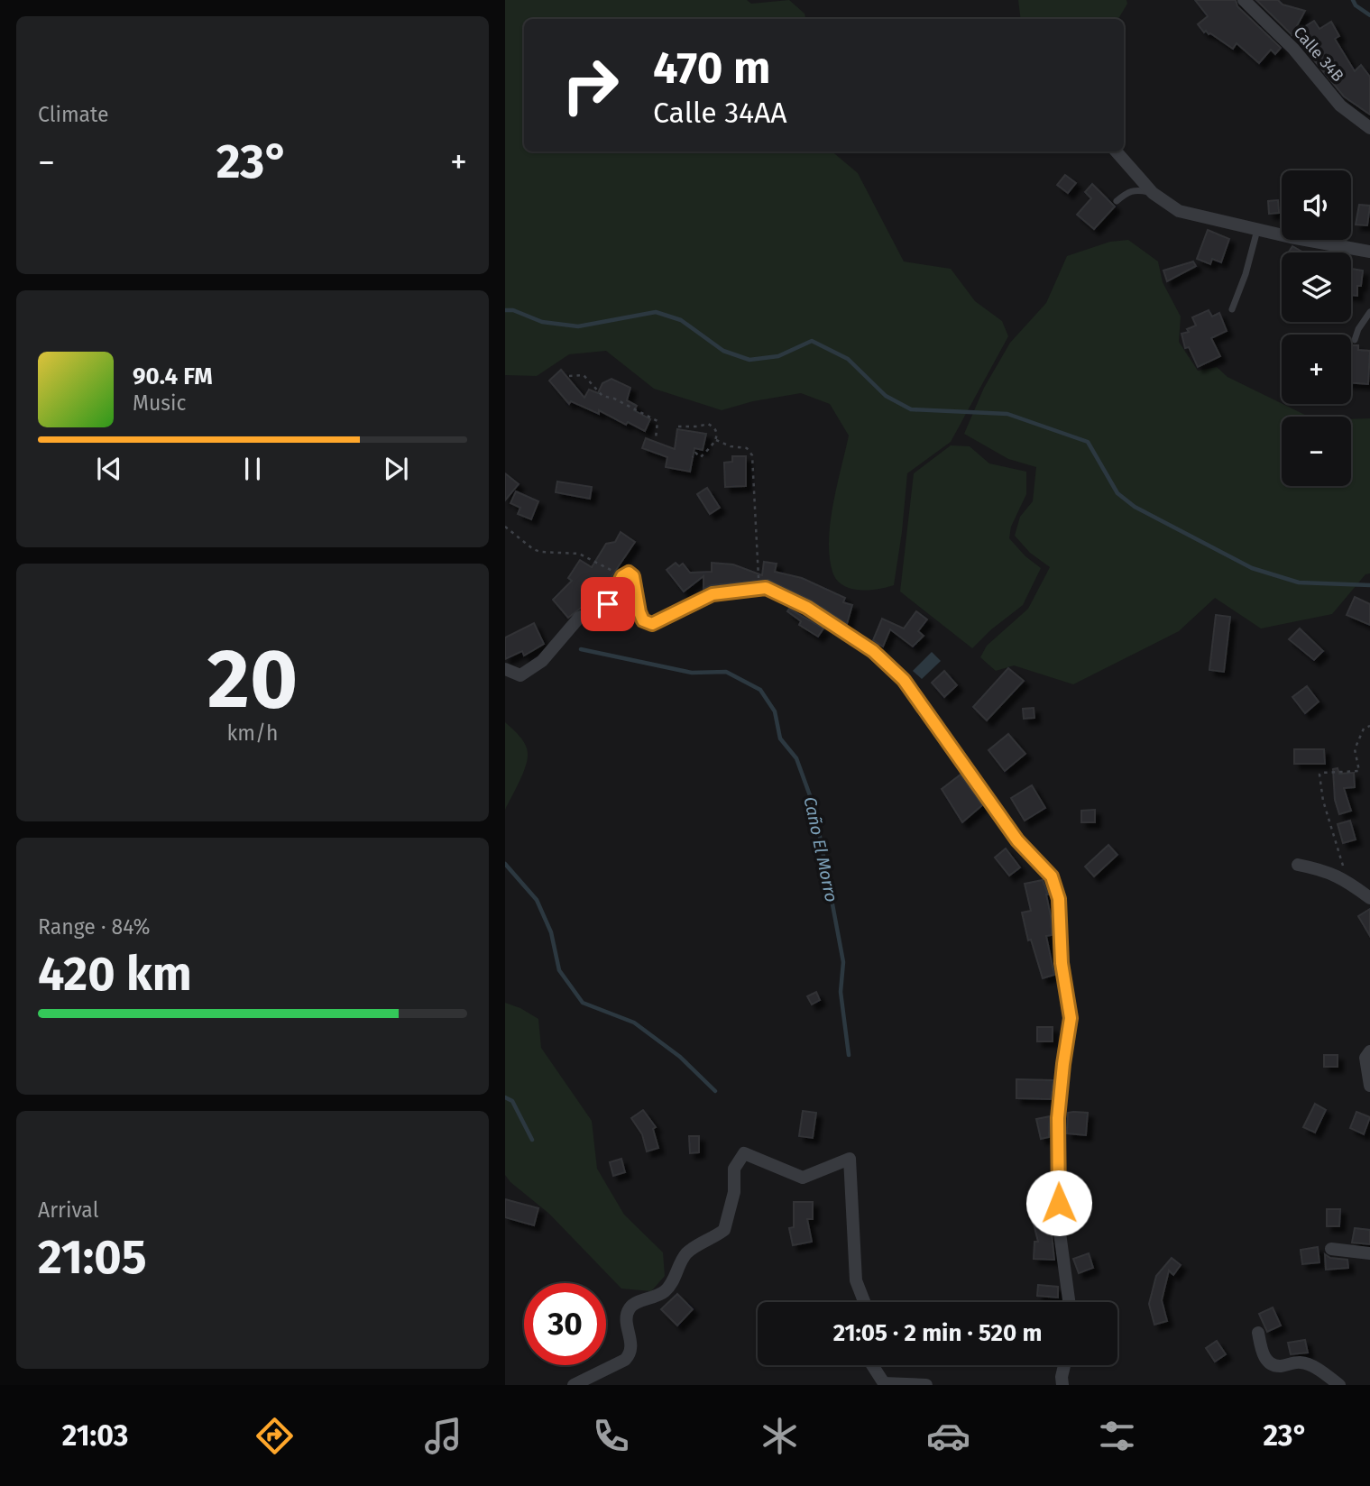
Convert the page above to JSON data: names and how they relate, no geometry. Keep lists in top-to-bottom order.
{
  "streets": {
    "street": ["Calle 34B"]
  },
  "water": ["Caño El Morro"],
  "page": {
    "tile": [
      "Climate",
      ["20", "km/h"],
      ["Range · 84%", "420 km"],
      ["Arrival", "21:05"]
    ],
    "turn": ["470 m", "Calle 34AA"],
    "heat": ["−", "23°", "+"],
    "map_buttons": ["+", "−"],
    "song": ["90.4 FM", "Music"],
    "limit": "30",
    "trip": "21:05 · 2 min · 520 m",
    "tabs": ["21:03", "23°"]
  }
}
